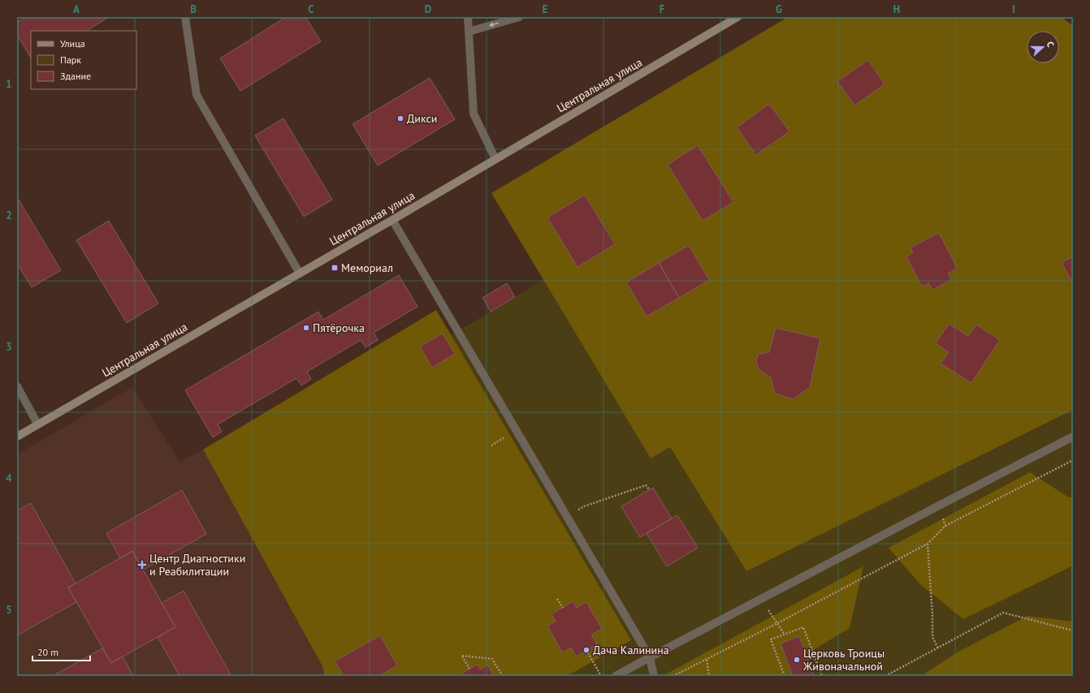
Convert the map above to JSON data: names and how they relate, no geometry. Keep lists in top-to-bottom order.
{
  "streets": {
    "main road": ["Центральная улица"]
  },
  "places": {
    "other": [
      "Дикси",
      "Пятёрочка",
      "Дача Калинина",
      "Церковь Троицы Живоначальной"
    ],
    "transit": ["Мемориал"],
    "health": ["Центр Диагностики и Реабилитации"]
  },
  "legend": ["Улица", "Парк", "Здание"],
  "scale_bar": "20 m",
  "north": "right",
  "grid": {
    "columns": [
      "A",
      "B",
      "C",
      "D",
      "E",
      "F",
      "G",
      "H",
      "I"
    ],
    "rows": [
      "1",
      "2",
      "3",
      "4",
      "5"
    ]
  }
}
